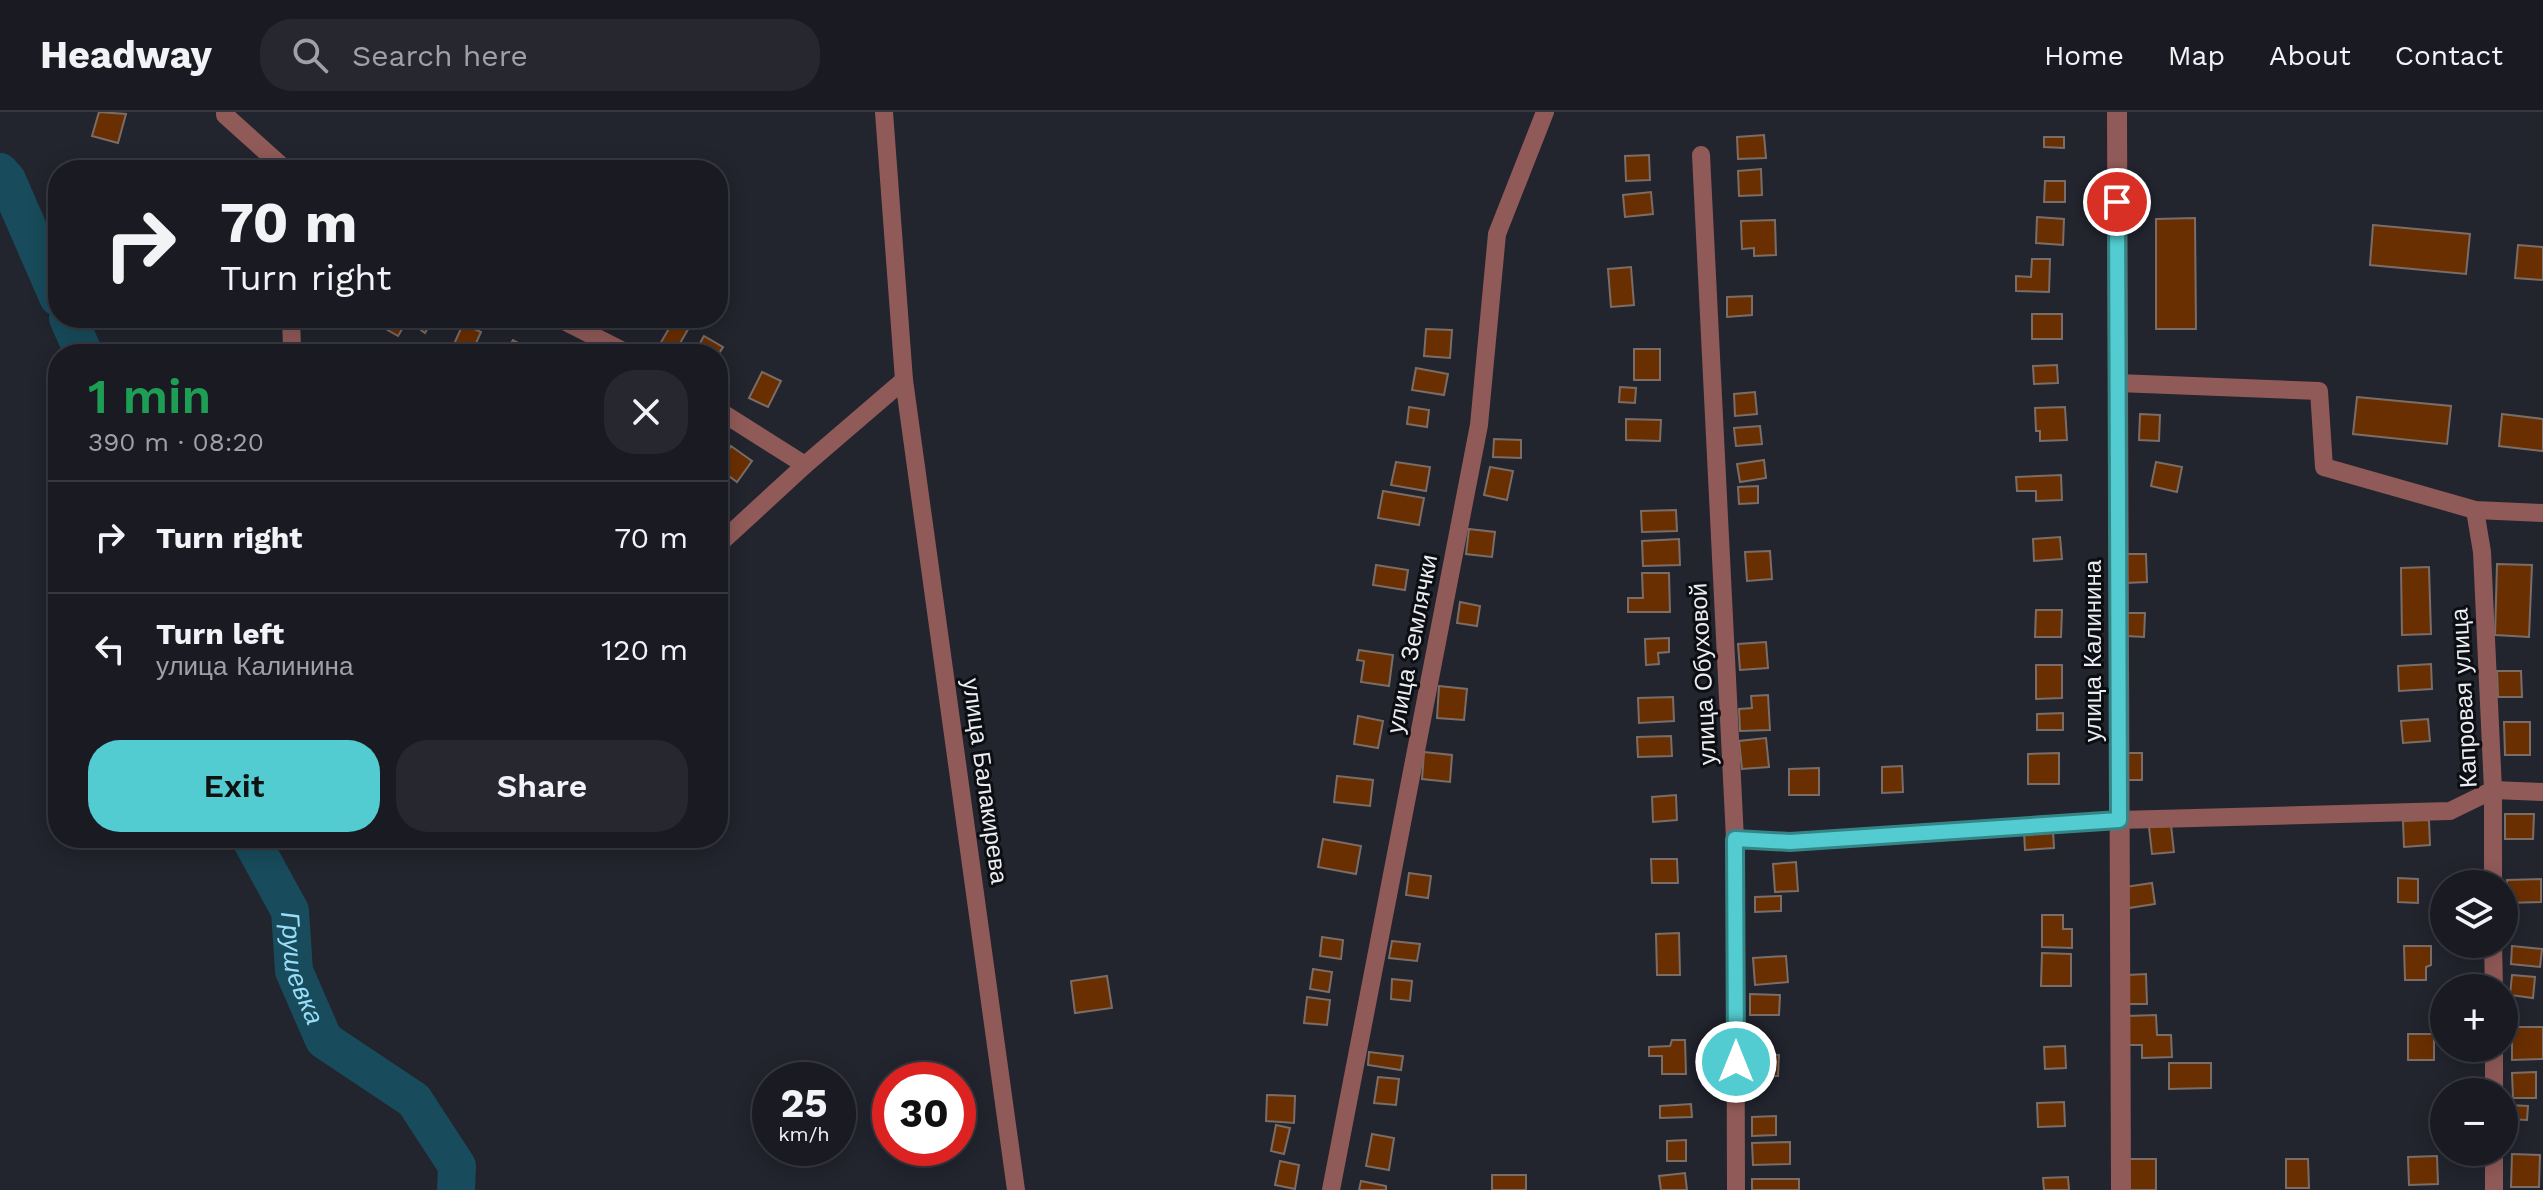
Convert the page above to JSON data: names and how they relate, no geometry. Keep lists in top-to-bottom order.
{
  "streets": {
    "street": [
      "улица Землячки",
      "улица Калинина",
      "улица Обуховой",
      "Капровая улица",
      "улица Балакирева"
    ]
  },
  "water": ["Грушевка"],
  "page": {
    "header": "Headway",
    "search": "Search here",
    "nav": [
      "Home",
      "Map",
      "About",
      "Contact"
    ],
    "turn": ["70 m", "Turn right"],
    "heading": ["1 min", "390 m · 08:20"],
    "list": [
      {
        "name": "Turn right",
        "value": "70 m"
      },
      {
        "name": "Turn left",
        "note": "улица Калинина",
        "value": "120 m"
      }
    ],
    "buttons": ["Exit", "Share"],
    "map_buttons": ["+", "−"],
    "speed": "25 km/h",
    "limit": "30"
  }
}
